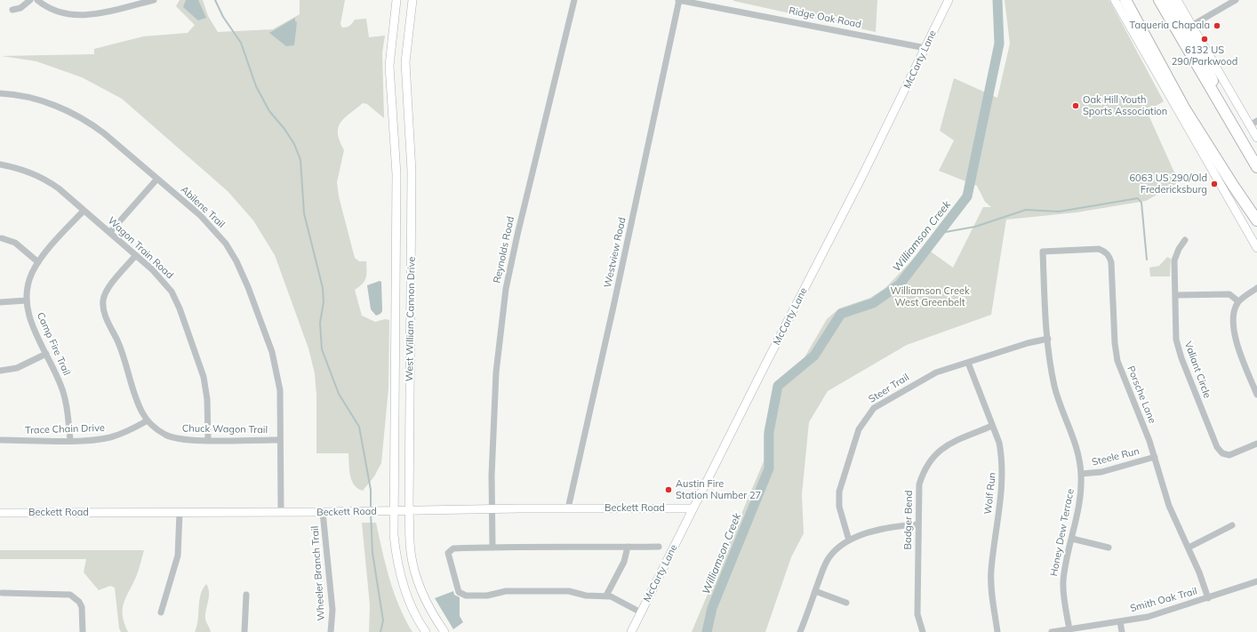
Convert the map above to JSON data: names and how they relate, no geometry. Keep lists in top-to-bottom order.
{
  "streets": {
    "main road": ["McCarty Lane", "West William Cannon Drive", "Beckett Road"],
    "street": [
      "Ridge Oak Road",
      "Abilene Trail",
      "Wagon Train Road",
      "Reynolds Road",
      "Westview Road",
      "Camp Fire Trail",
      "Valiant Circle",
      "Steer Trail",
      "Porsche Lane",
      "Trace Chain Drive",
      "Chuck Wagon Trail",
      "Steele Run",
      "Wolf Run",
      "Badger Bend",
      "Honey Dew Terrace",
      "Wheeler Branch Trail",
      "Smith Oak Trail"
    ]
  },
  "crossings": [
    ["Ridge Oak Road", "McCarty Lane"],
    ["Ridge Oak Road", "Westview Road"],
    ["McCarty Lane", "Beckett Road"],
    ["Abilene Trail", "Chuck Wagon Trail"],
    ["Abilene Trail", "Beckett Road"],
    ["Wagon Train Road", "Camp Fire Trail"],
    ["Wagon Train Road", "Chuck Wagon Trail"],
    ["Reynolds Road", "Beckett Road"],
    ["Westview Road", "Beckett Road"],
    ["West William Cannon Drive", "Beckett Road"],
    ["Camp Fire Trail", "Trace Chain Drive"],
    ["Steer Trail", "Wolf Run"],
    ["Steer Trail", "Honey Dew Terrace"],
    ["Porsche Lane", "Steele Run"],
    ["Porsche Lane", "Honey Dew Terrace"],
    ["Porsche Lane", "Smith Oak Trail"],
    ["Trace Chain Drive", "Chuck Wagon Trail"],
    ["Steele Run", "Honey Dew Terrace"],
    ["Wolf Run", "Badger Bend"],
    ["Beckett Road", "Wheeler Branch Trail"],
    ["Honey Dew Terrace", "Smith Oak Trail"]
  ],
  "water": ["Williamson Creek"],
  "parks": ["Williamson Creek West Greenbelt"],
  "places": [
    "Taqueria Chapala",
    "6132 US 290/Parkwood",
    "Oak Hill Youth Sports Association",
    "6063 US 290/Old Fredericksburg",
    "Austin Fire Station Number 27"
  ]
}
